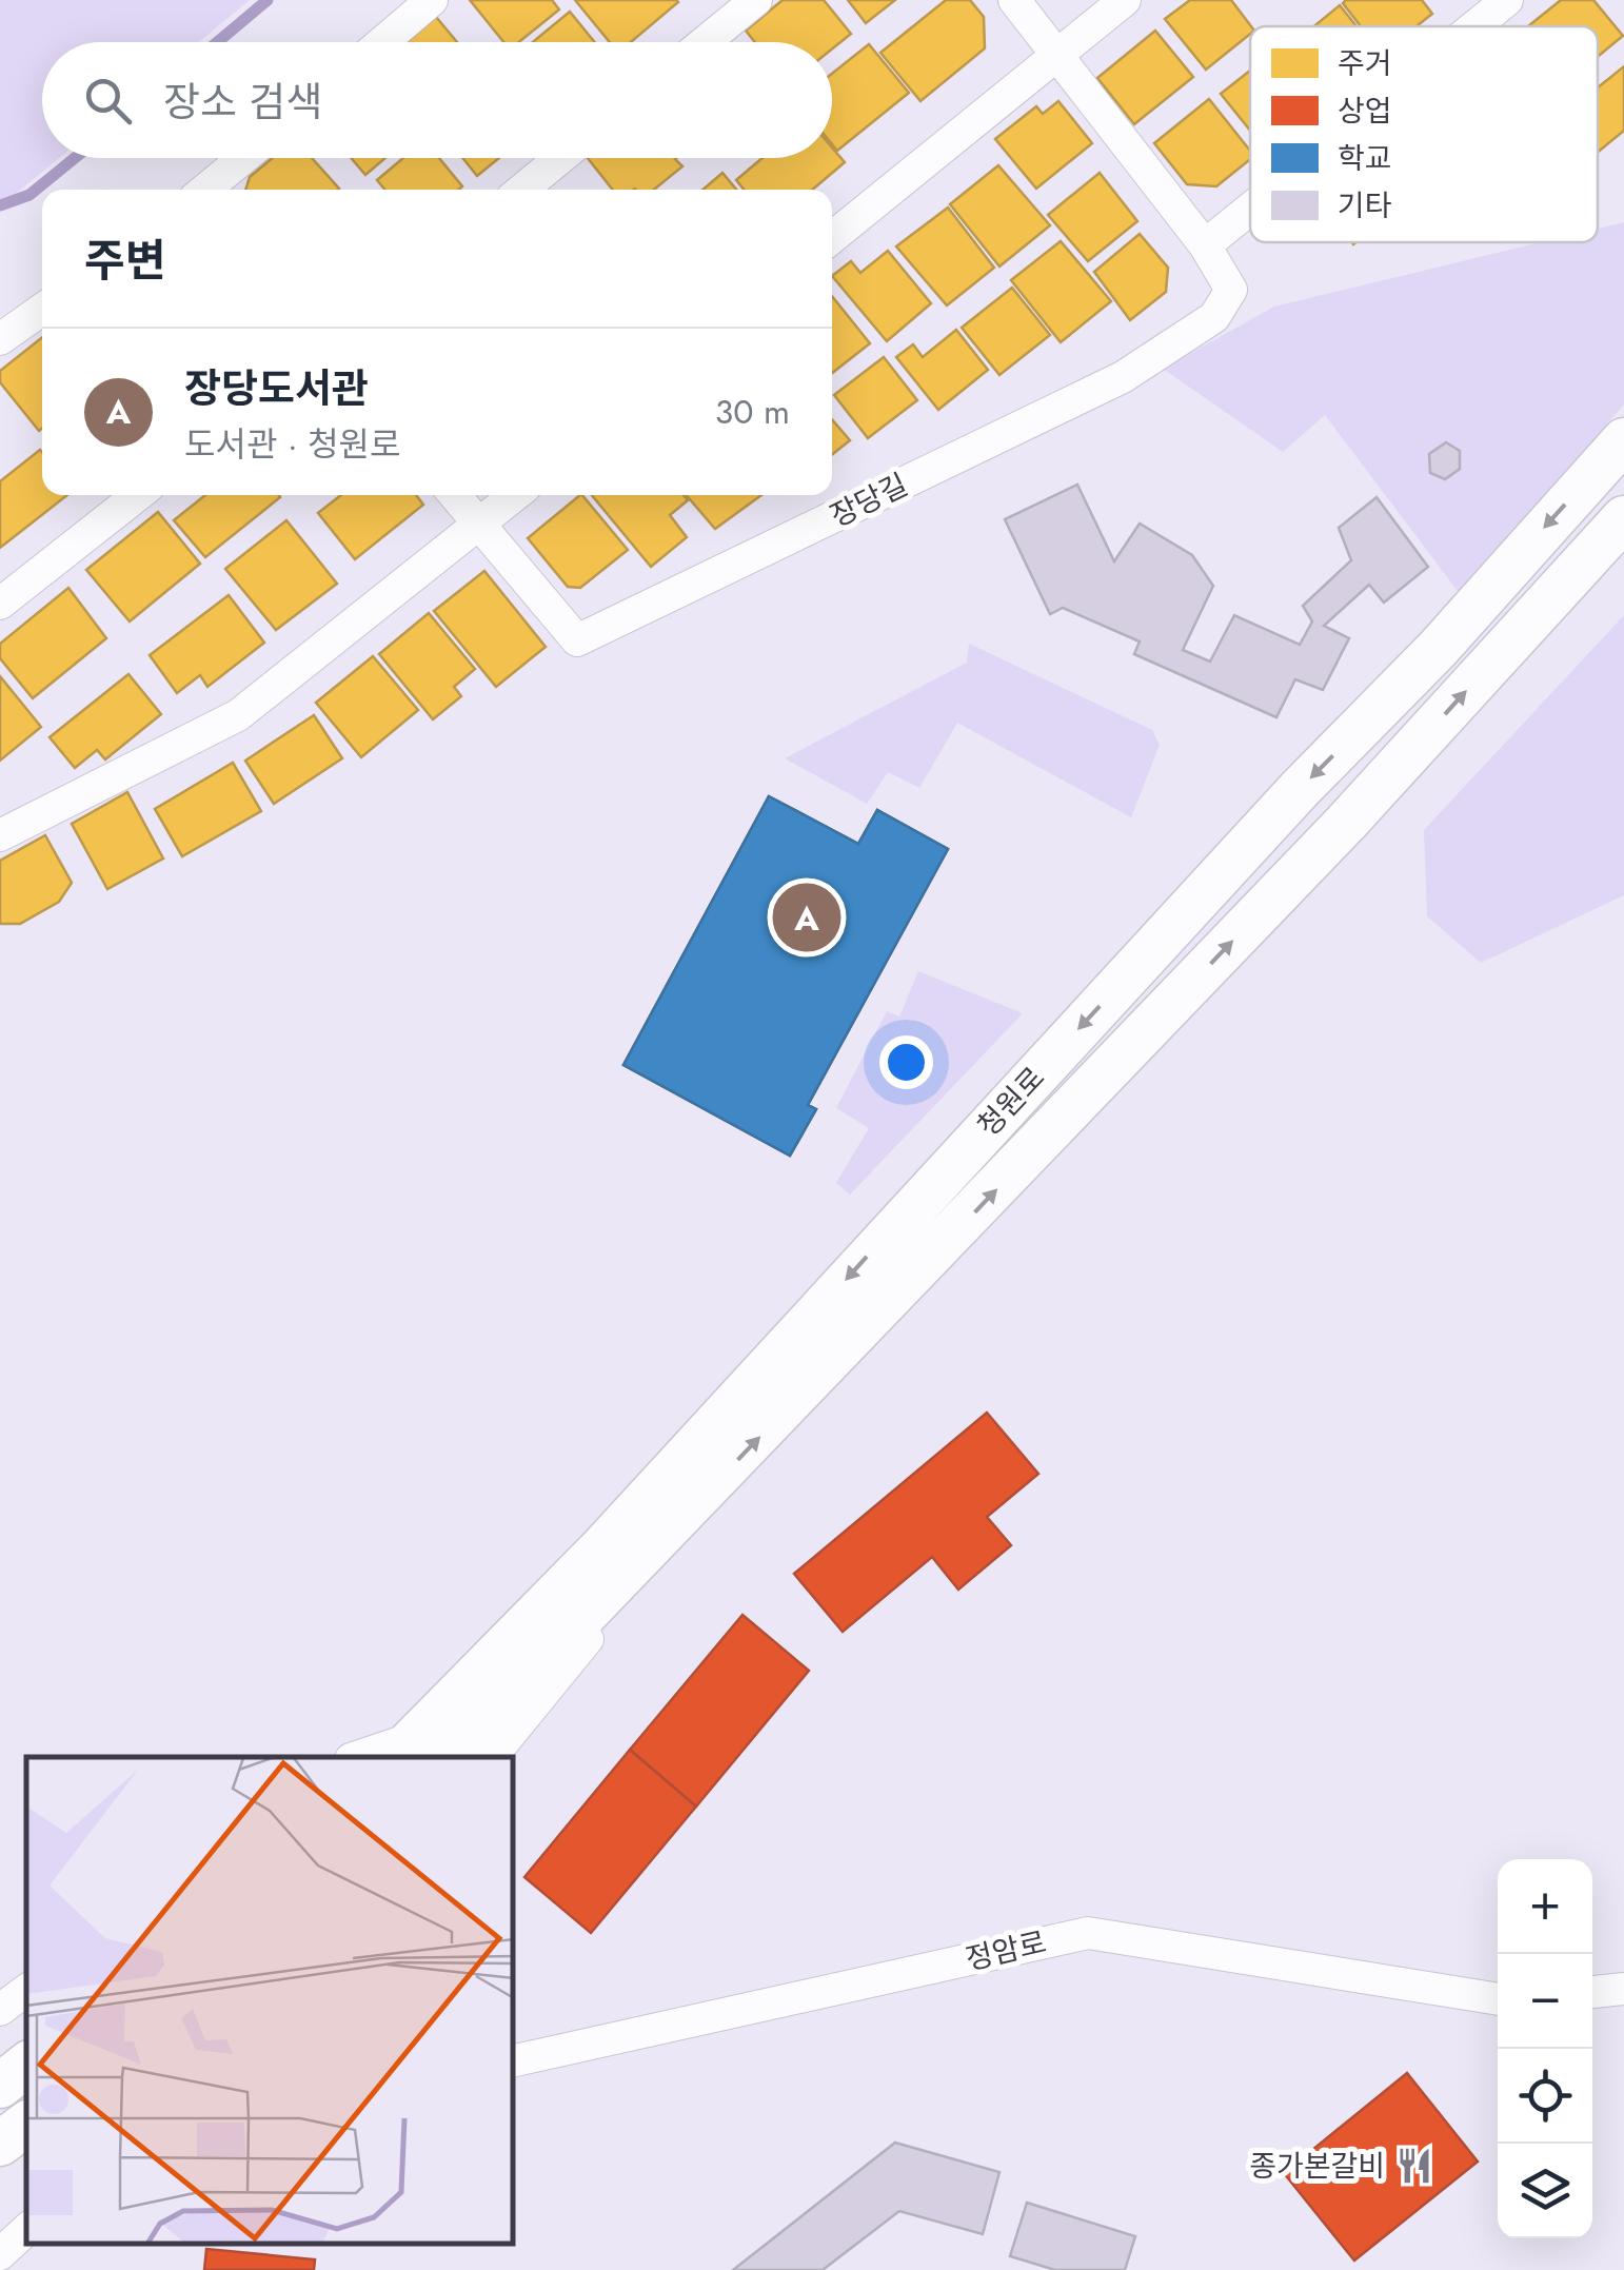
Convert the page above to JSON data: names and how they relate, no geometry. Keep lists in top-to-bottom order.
{
  "streets": {
    "main road": ["청원로"],
    "street": ["장당길", "정암로"]
  },
  "places": {
    "restaurant": ["종가본갈비"]
  },
  "legend": [
    "주거",
    "상업",
    "학교",
    "기타"
  ],
  "page": {
    "search": "장소 검색",
    "heading": "주변",
    "list": [
      {
        "mark": "A",
        "name": "장당도서관",
        "note": "도서관 · 청원로",
        "value": "30 m"
      }
    ],
    "pins": "A",
    "map_buttons": ["+", "−"]
  }
}
